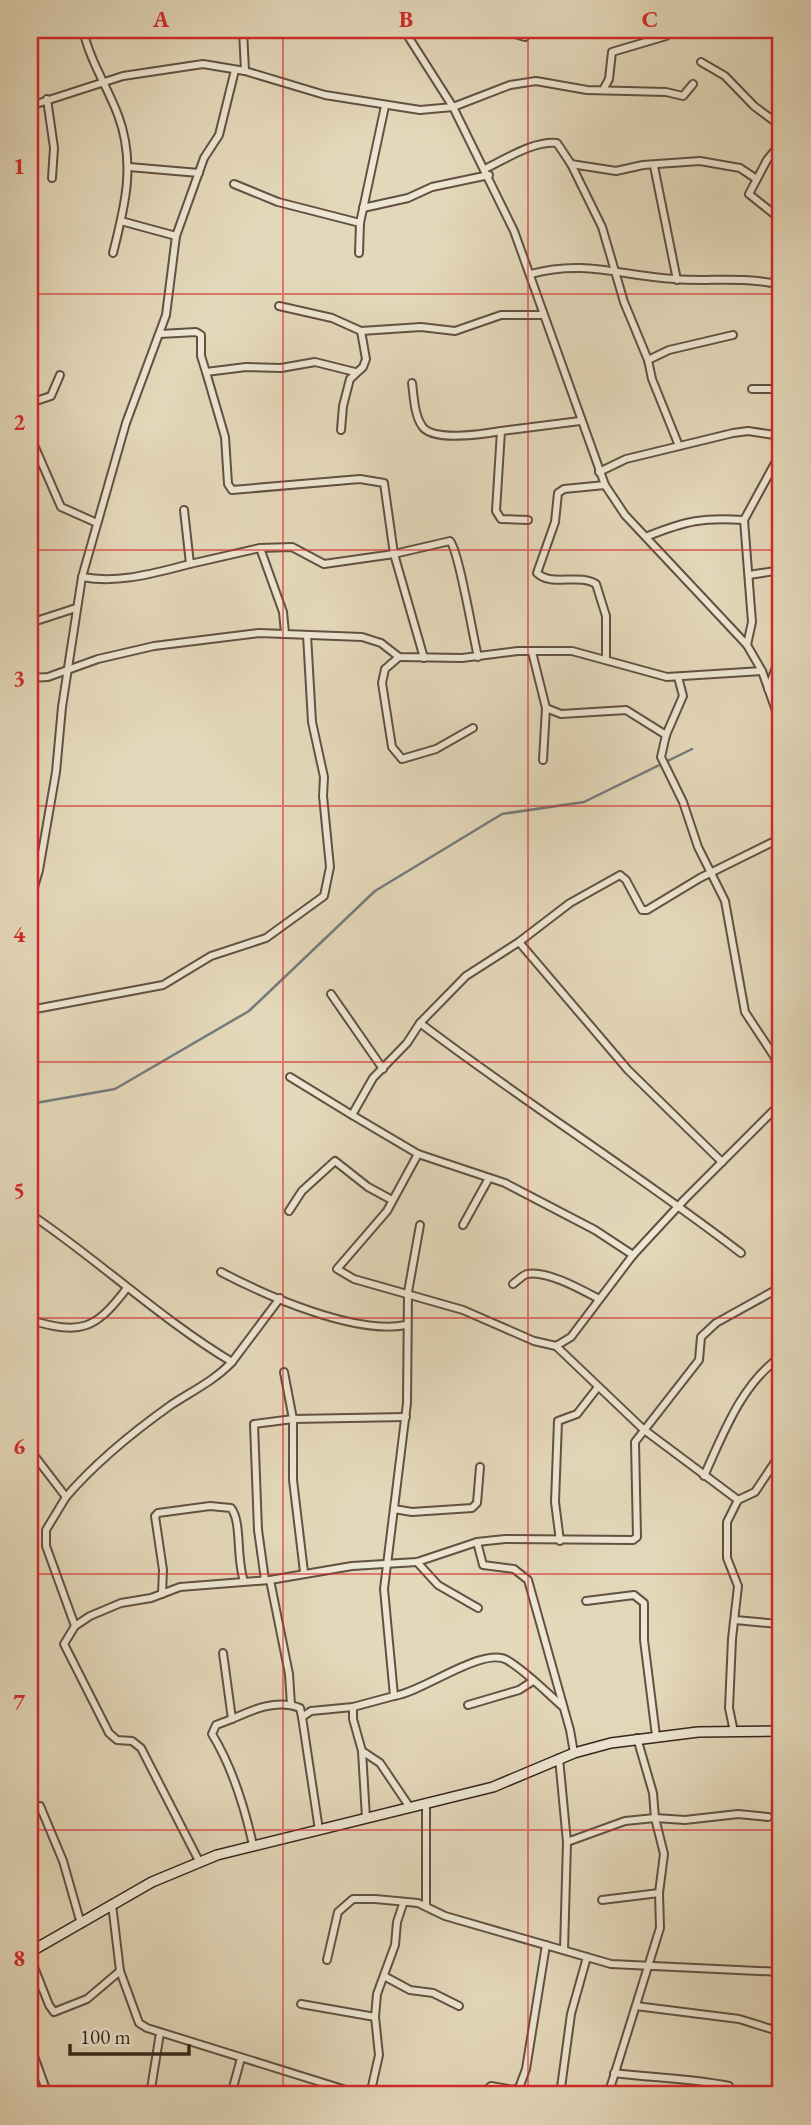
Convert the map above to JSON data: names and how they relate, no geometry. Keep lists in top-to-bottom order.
{
  "scale_bar": "100 m",
  "grid": {
    "columns": ["A", "B", "C"],
    "rows": [
      "1",
      "2",
      "3",
      "4",
      "5",
      "6",
      "7",
      "8"
    ]
  }
}
